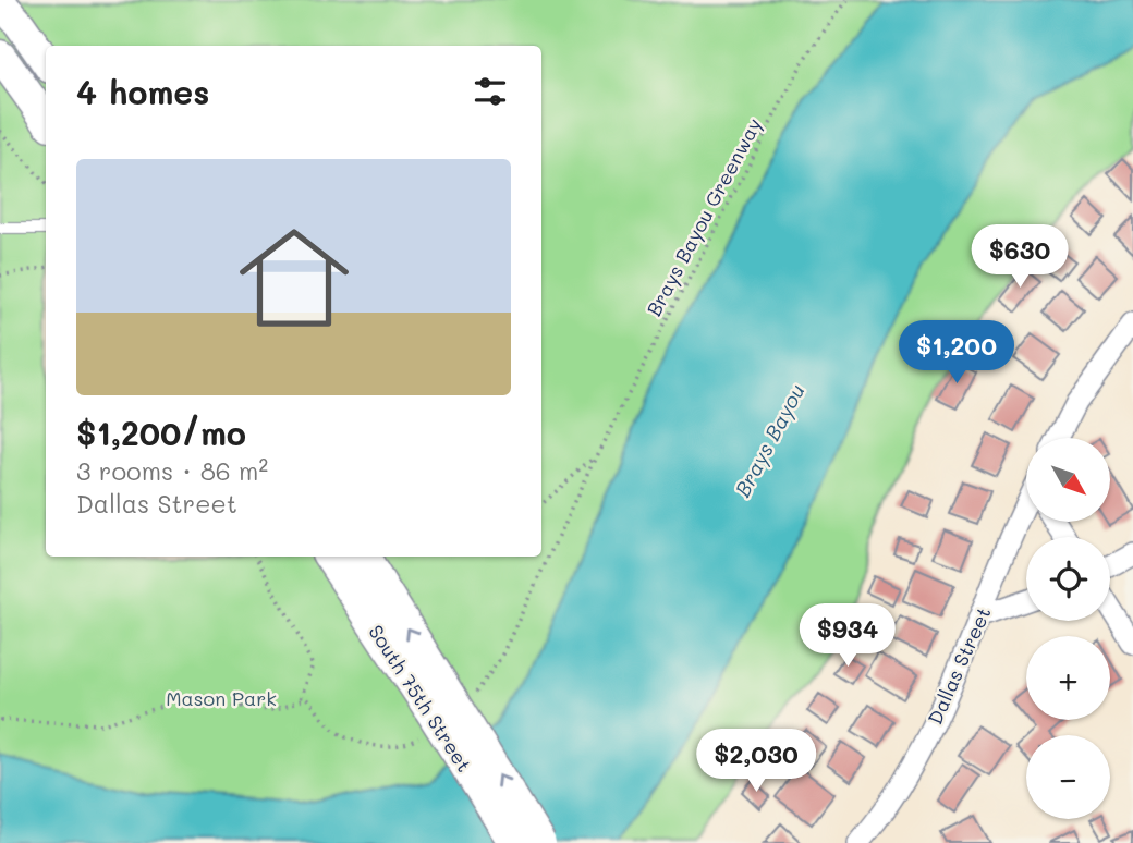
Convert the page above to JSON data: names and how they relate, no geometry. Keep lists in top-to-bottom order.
{
  "streets": {
    "main road": ["South 75th Street"],
    "street": ["Dallas Street"],
    "path": ["Brays Bayou Greenway"]
  },
  "crossings": [
    ["Brays Bayou Greenway", "South 75th Street"]
  ],
  "water": ["Brays Bayou"],
  "parks": ["Mason Park"],
  "north": "bottom right",
  "page": {
    "heading": "4 homes",
    "list": [
      {
        "name": "$1,200/mo",
        "note": "3 rooms · 86 m² · Dallas Street"
      }
    ],
    "price": [
      "$630",
      "$1,200",
      "$934",
      "$2,030"
    ],
    "map_buttons": ["+", "−"]
  }
}
